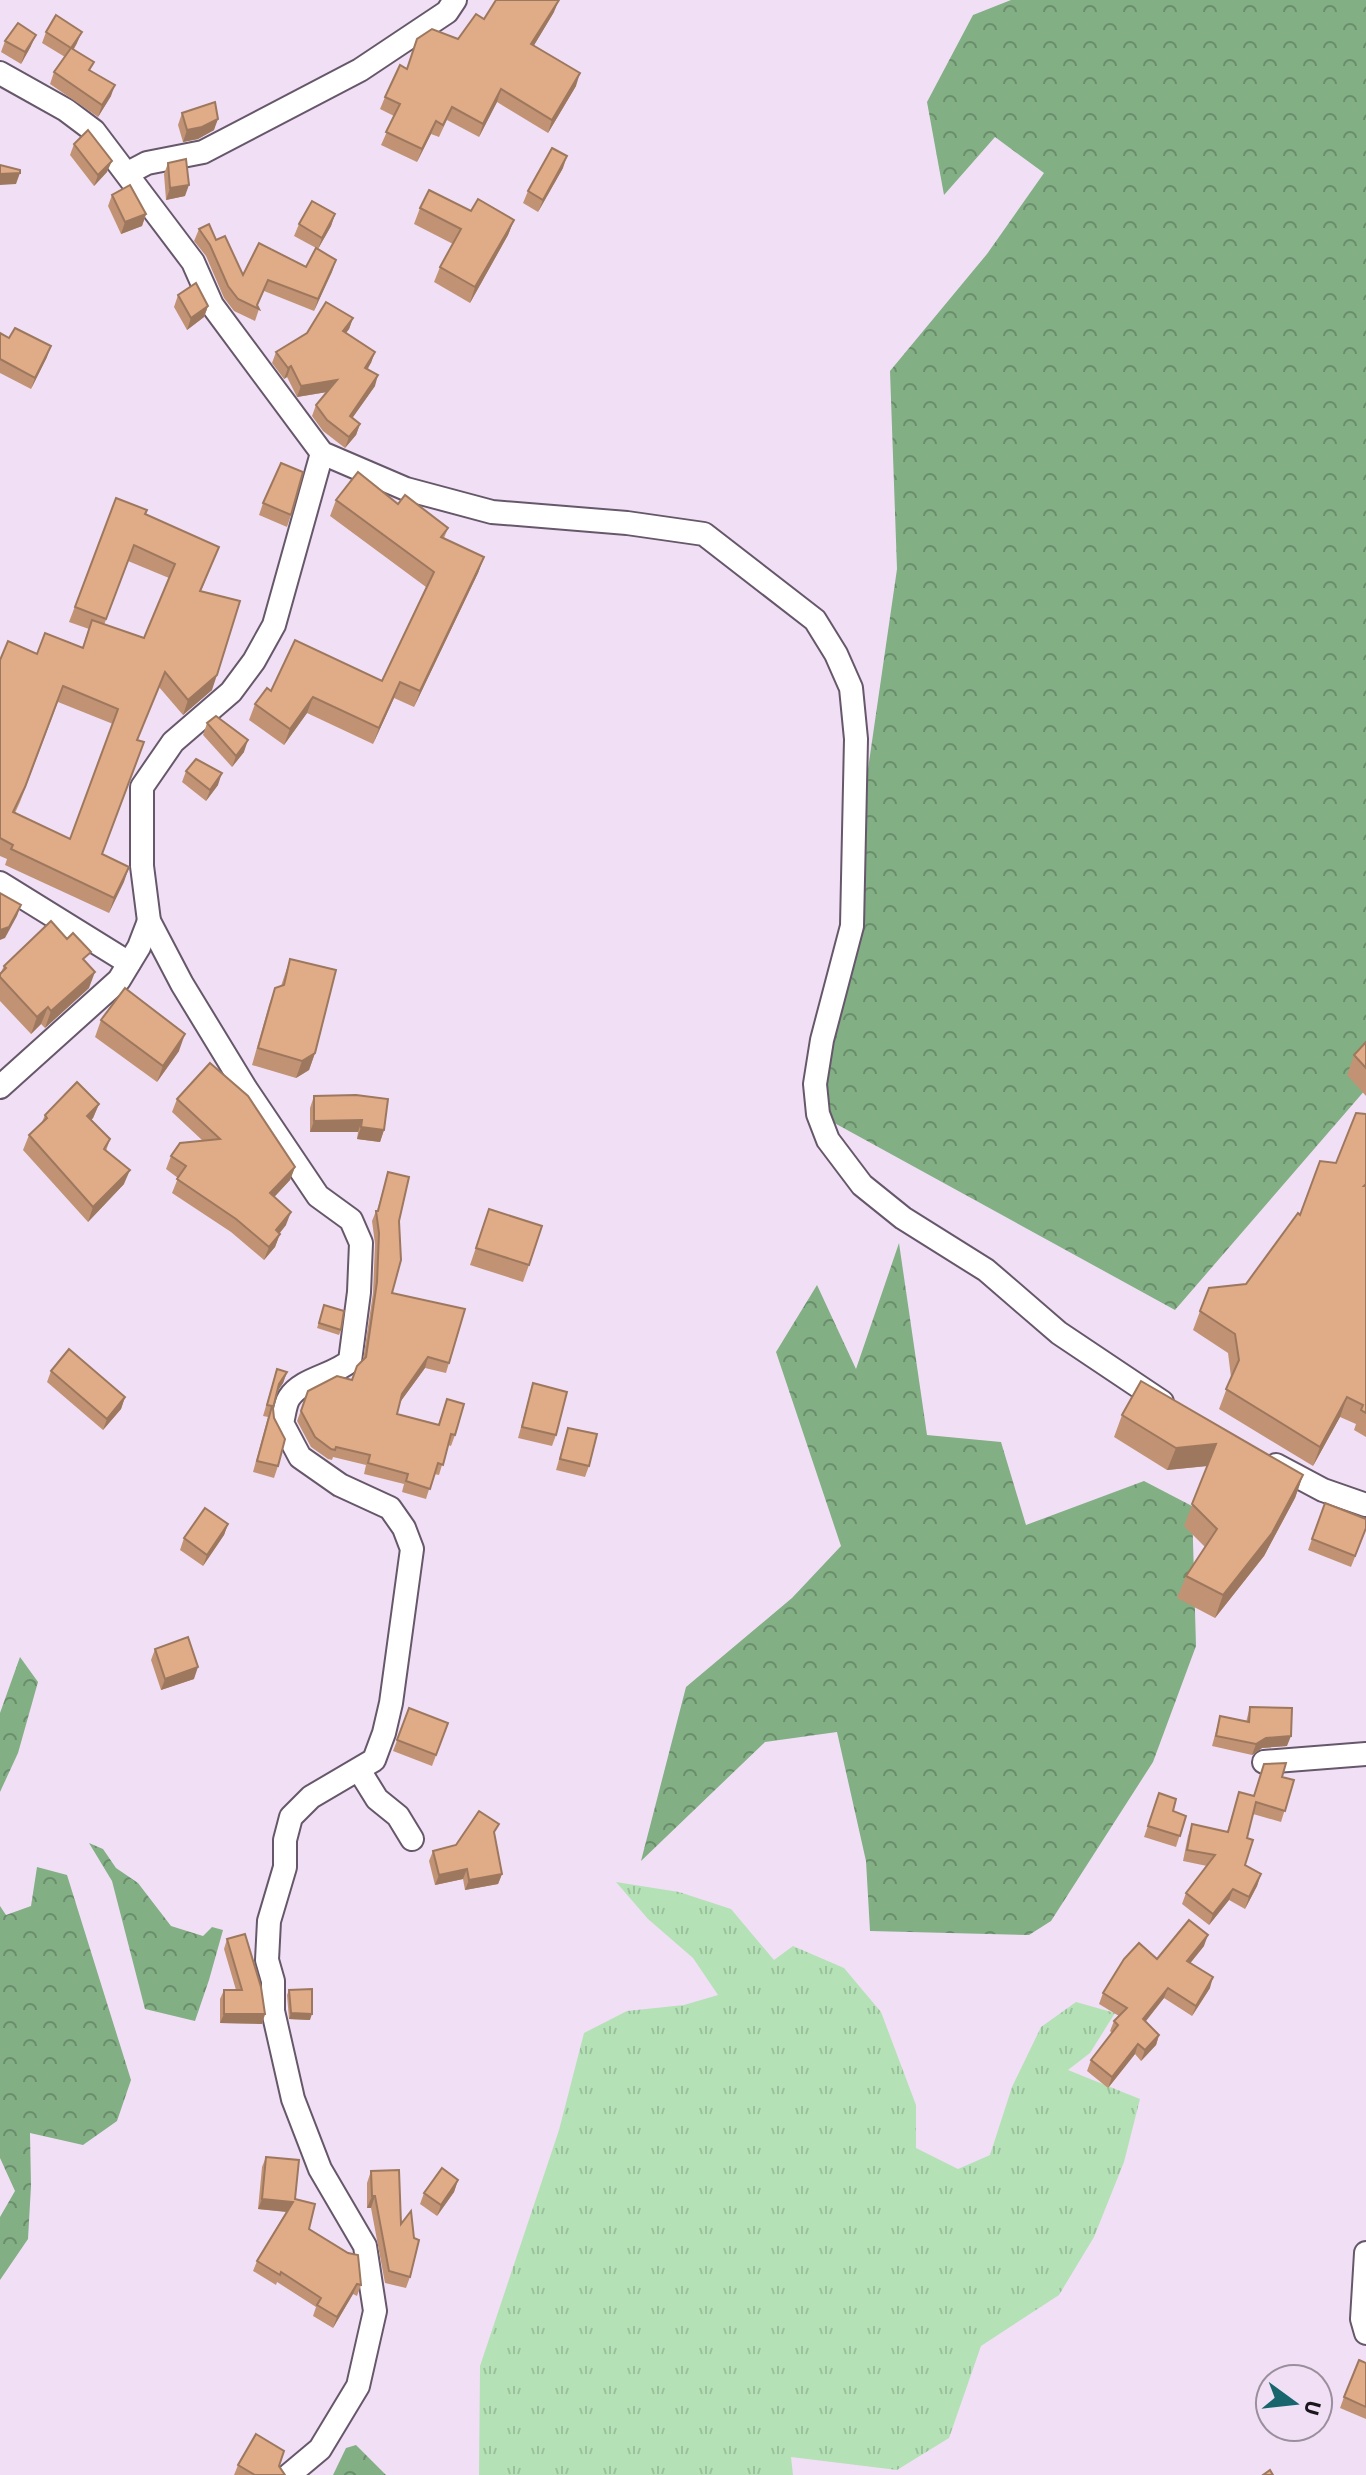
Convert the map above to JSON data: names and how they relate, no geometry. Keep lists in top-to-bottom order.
{
  "north": "right"
}
